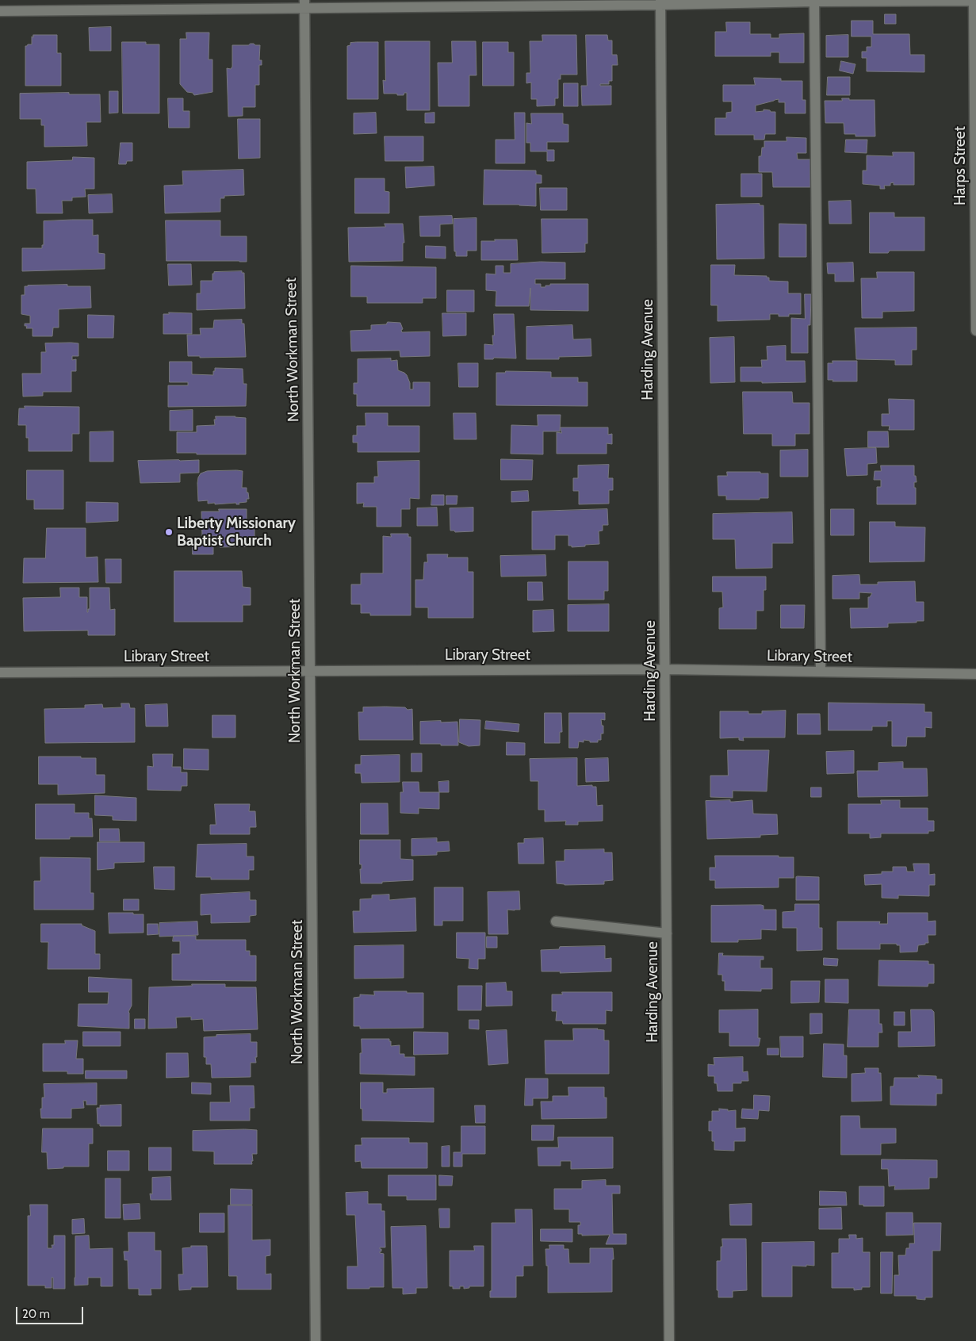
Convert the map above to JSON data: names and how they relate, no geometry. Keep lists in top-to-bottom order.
{
  "streets": {
    "street": [
      "Harps Street",
      "North Workman Street",
      "Harding Avenue",
      "Library Street"
    ]
  },
  "crossings": [
    ["North Workman Street", "Library Street"],
    ["Harding Avenue", "Library Street"]
  ],
  "places": ["Liberty Missionary Baptist Church"],
  "scale_bar": "20 m"
}
